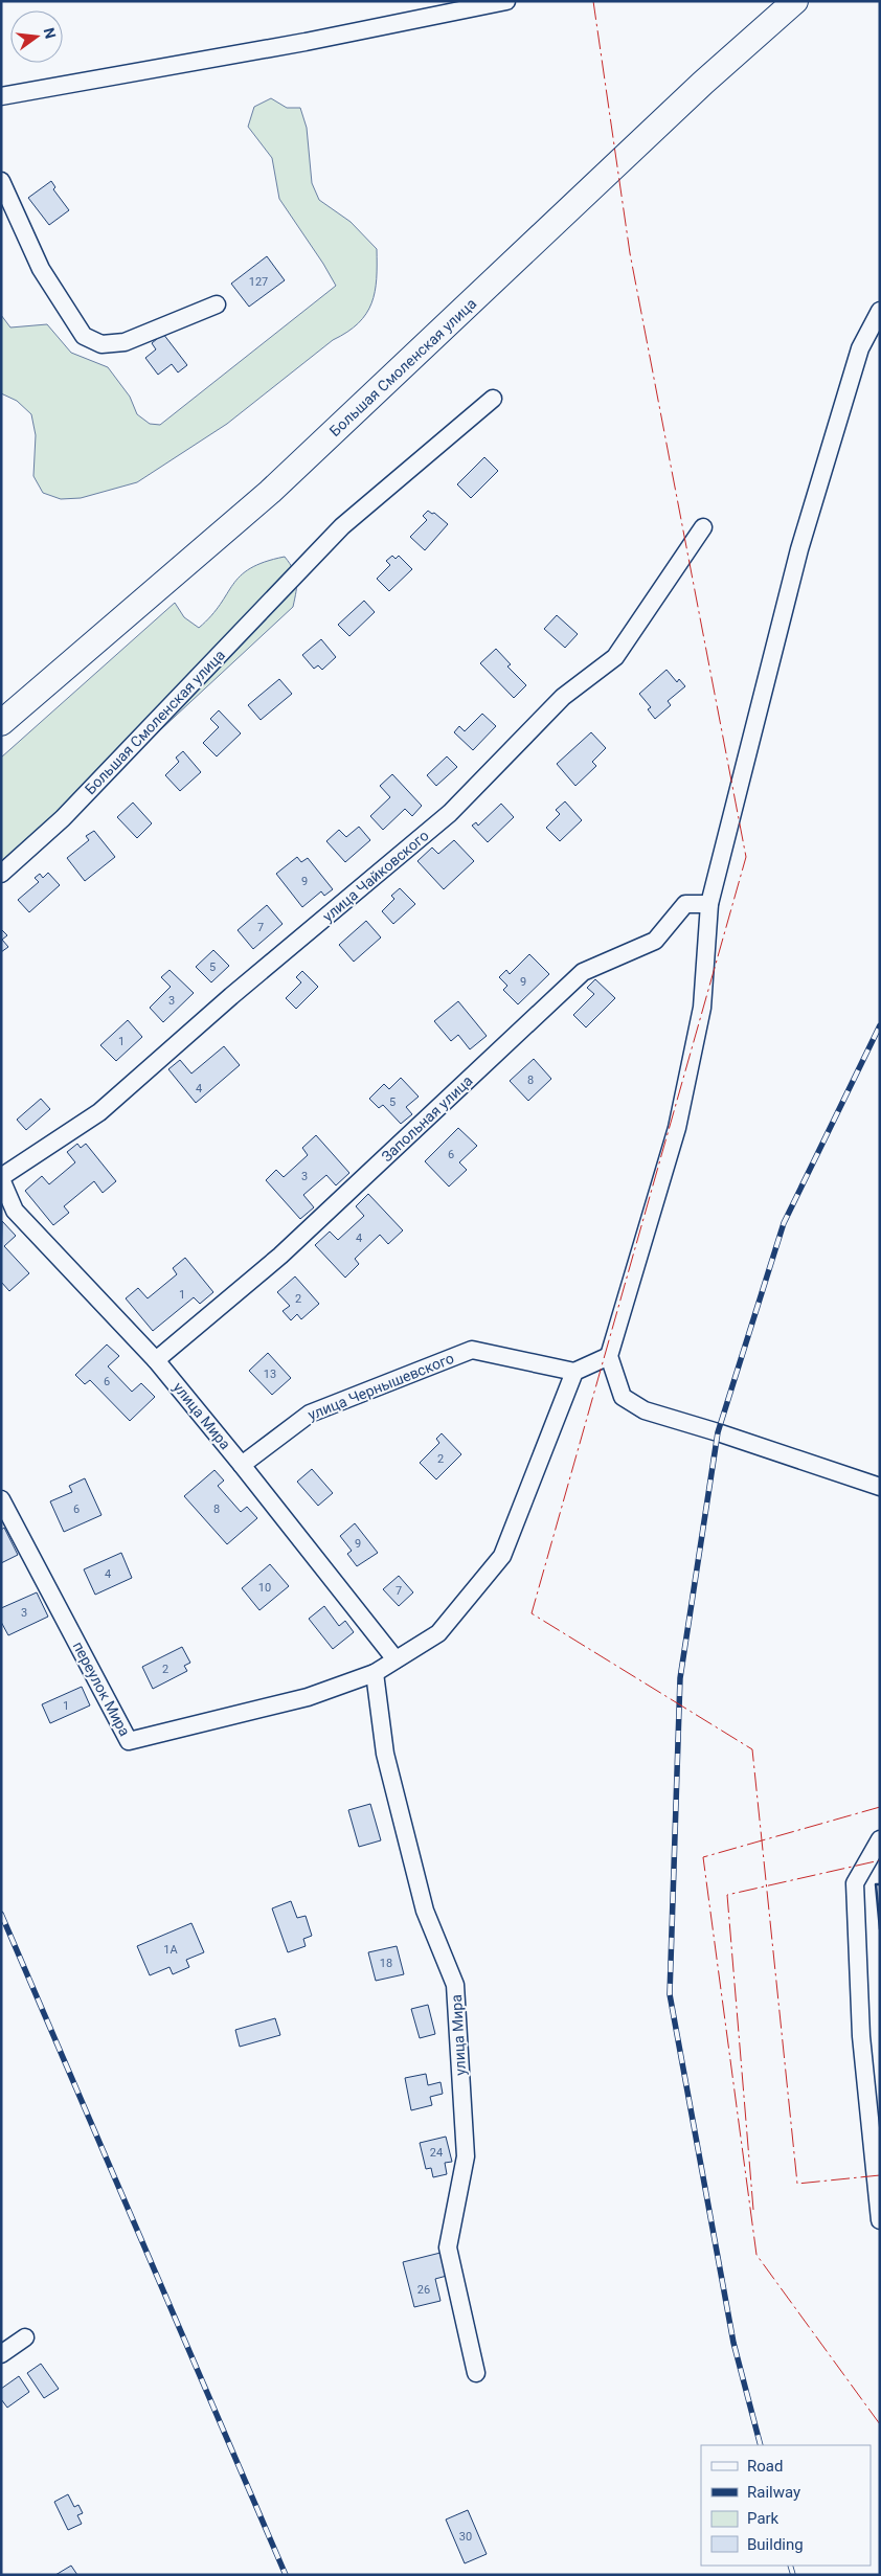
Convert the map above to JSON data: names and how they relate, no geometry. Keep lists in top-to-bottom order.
{
  "streets": {
    "main road": ["Большая Смоленская улица"],
    "street": [
      "улица Чайковского",
      "Запольная улица",
      "улица Чернышевского",
      "улица Мира",
      "переулок Мира"
    ]
  },
  "crossings": [
    ["улица Чайковского", "улица Мира"],
    ["Запольная улица", "улица Мира"],
    ["улица Чернышевского", "улица Мира"],
    ["улица Чернышевского", "переулок Мира"],
    ["улица Мира", "переулок Мира"]
  ],
  "house_numbers": [
    "127",
    "9",
    "7",
    "5",
    "9",
    "3",
    "1",
    "8",
    "4",
    "5",
    "6",
    "3",
    "4",
    "1",
    "2",
    "13",
    "6",
    "2",
    "6",
    "8",
    "9",
    "4",
    "10",
    "7",
    "3",
    "2",
    "1",
    "1А",
    "18",
    "24",
    "26",
    "30"
  ],
  "legend": [
    "Road",
    "Railway",
    "Park",
    "Building"
  ],
  "north": "right"
}
